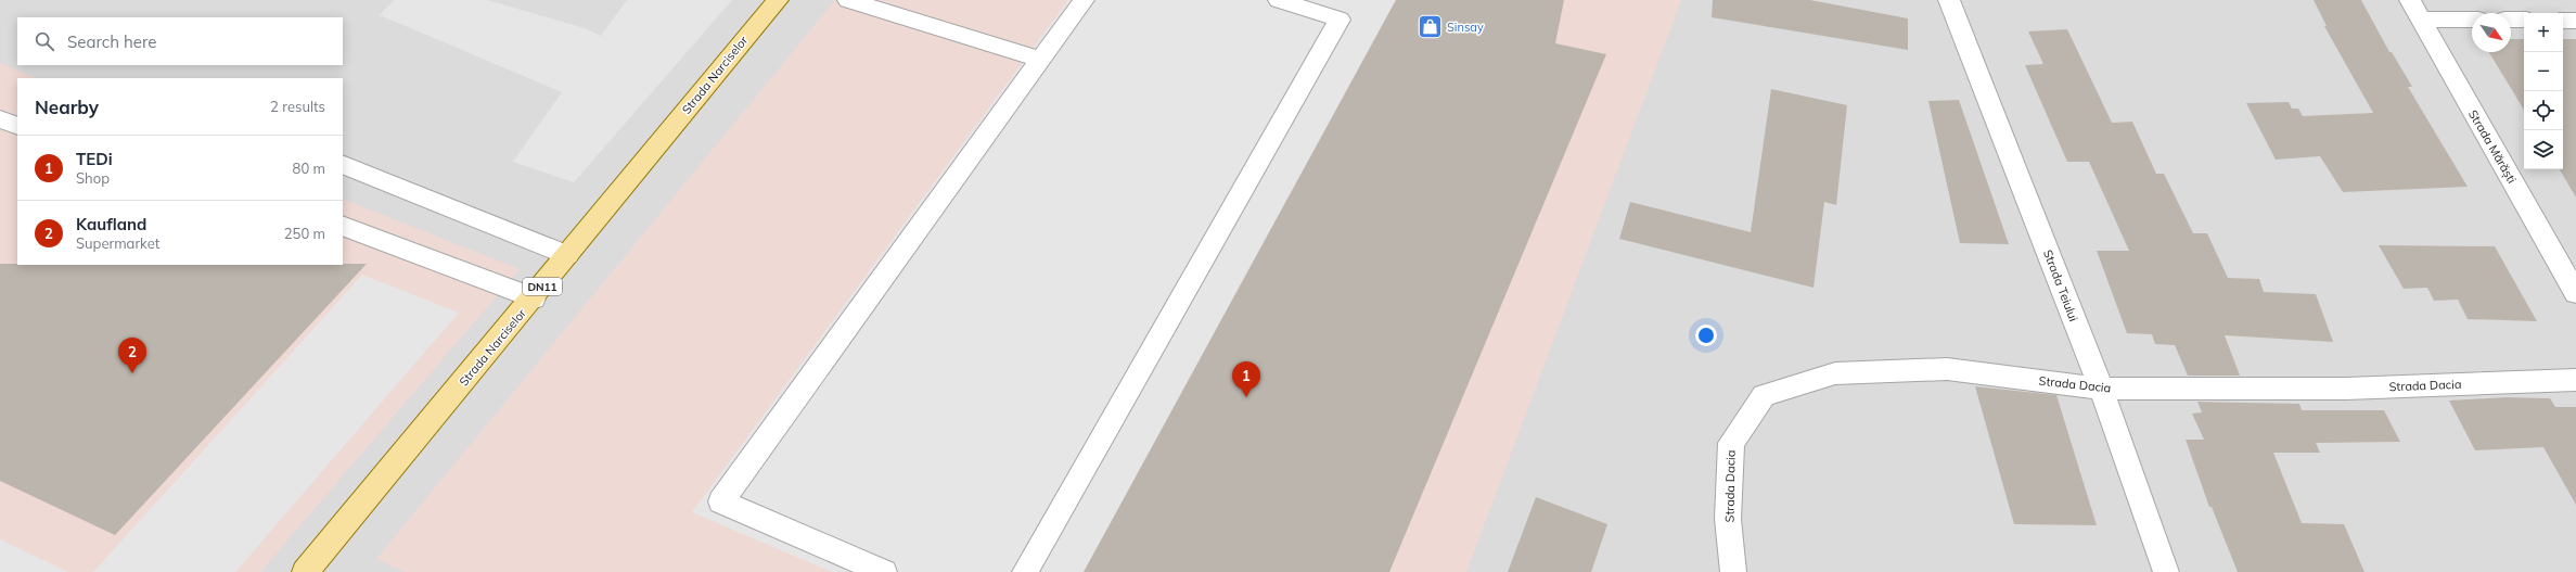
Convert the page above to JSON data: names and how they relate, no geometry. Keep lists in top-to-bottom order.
{
  "streets": {
    "main road": ["Strada Narciselor", "DN11"],
    "street": ["Strada Mărăști", "Strada Teiului", "Strada Dacia"]
  },
  "crossings": [
    ["Strada Teiului", "Strada Dacia"]
  ],
  "places": {
    "shop": ["Sinsay"]
  },
  "north": "bottom right",
  "page": {
    "map_buttons": ["+", "−"],
    "search": "Search here",
    "heading": ["Nearby", "2 results"],
    "list": [
      {
        "mark": "1",
        "name": "TEDi",
        "note": "Shop",
        "value": "80 m"
      },
      {
        "mark": "2",
        "name": "Kaufland",
        "note": "Supermarket",
        "value": "250 m"
      }
    ],
    "pins": ["2", "1"]
  }
}
